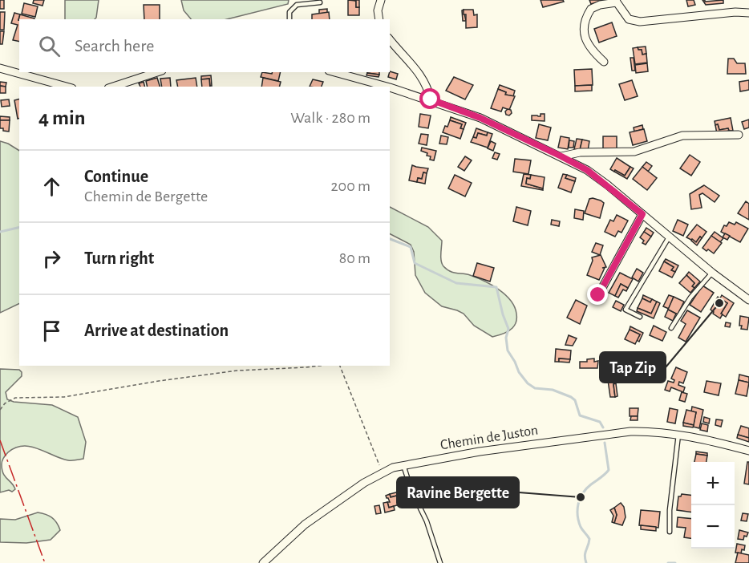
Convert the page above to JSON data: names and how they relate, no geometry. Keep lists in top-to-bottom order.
{
  "streets": {
    "street": ["Chemin de Juston"]
  },
  "places": ["Tap Zip", "Ravine Bergette"],
  "page": {
    "search": "Search here",
    "heading": ["4 min", "Walk · 280 m"],
    "list": [
      ["Continue", "Chemin de Bergette", "200 m"],
      ["Turn right", "80 m"],
      "Arrive at destination"
    ],
    "map_buttons": ["+", "−"]
  }
}
